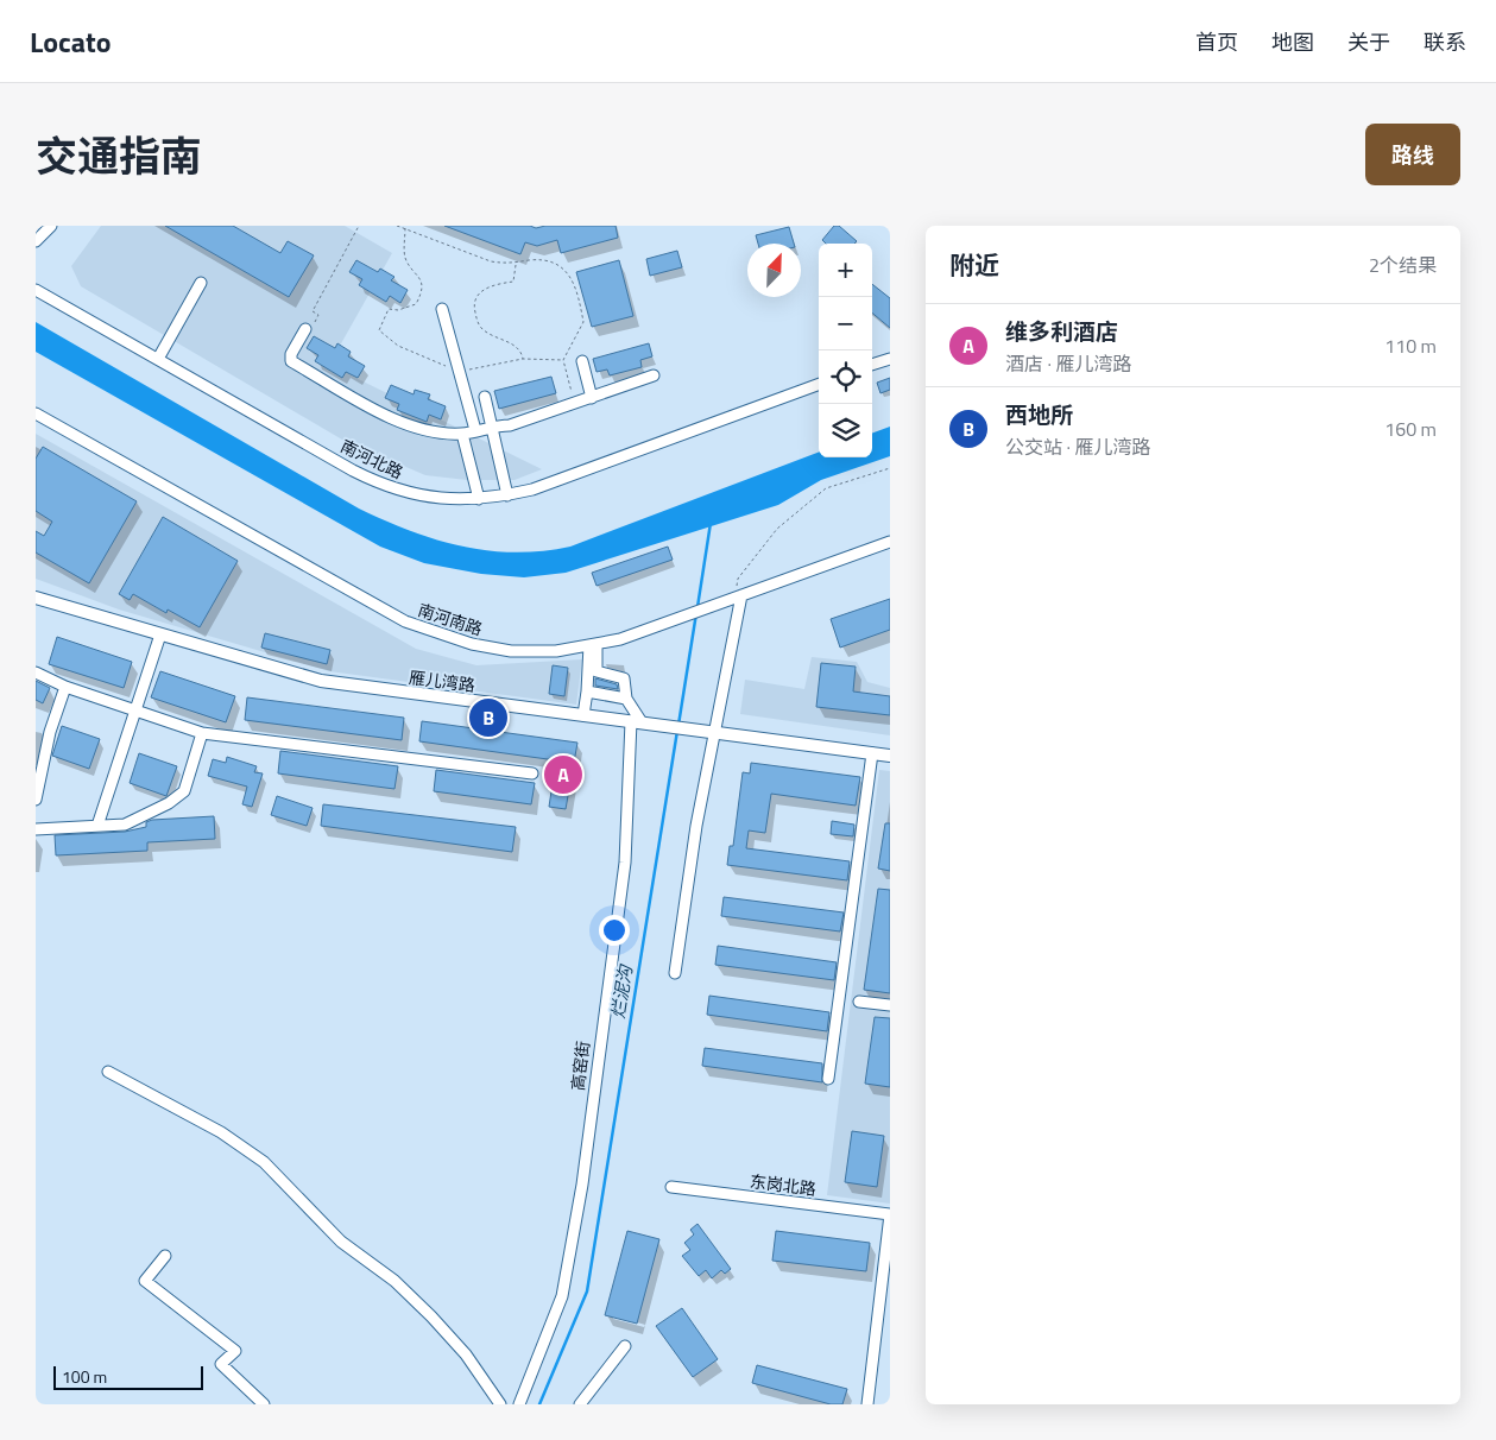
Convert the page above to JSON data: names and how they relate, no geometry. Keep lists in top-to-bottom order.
{
  "streets": {
    "main road": ["雁儿湾路"],
    "street": [
      "南河北路",
      "南河南路",
      "高窑街",
      "东岗北路"
    ]
  },
  "crossings": [
    ["雁儿湾路", "高窑街"]
  ],
  "water": ["烂泥沟"],
  "scale_bar": "100 m",
  "north": "top right",
  "page": {
    "header": "Locato",
    "nav": [
      "首页",
      "地图",
      "关于",
      "联系"
    ],
    "title": "交通指南",
    "buttons": "路线",
    "heading": ["附近", "2个结果"],
    "map_buttons": ["+", "−"],
    "list": [
      {
        "mark": "A",
        "name": "维多利酒店",
        "note": "酒店 · 雁儿湾路",
        "value": "110 m"
      },
      {
        "mark": "B",
        "name": "西地所",
        "note": "公交站 · 雁儿湾路",
        "value": "160 m"
      }
    ],
    "pins": ["B", "A"],
    "scale": "100 m"
  }
}
